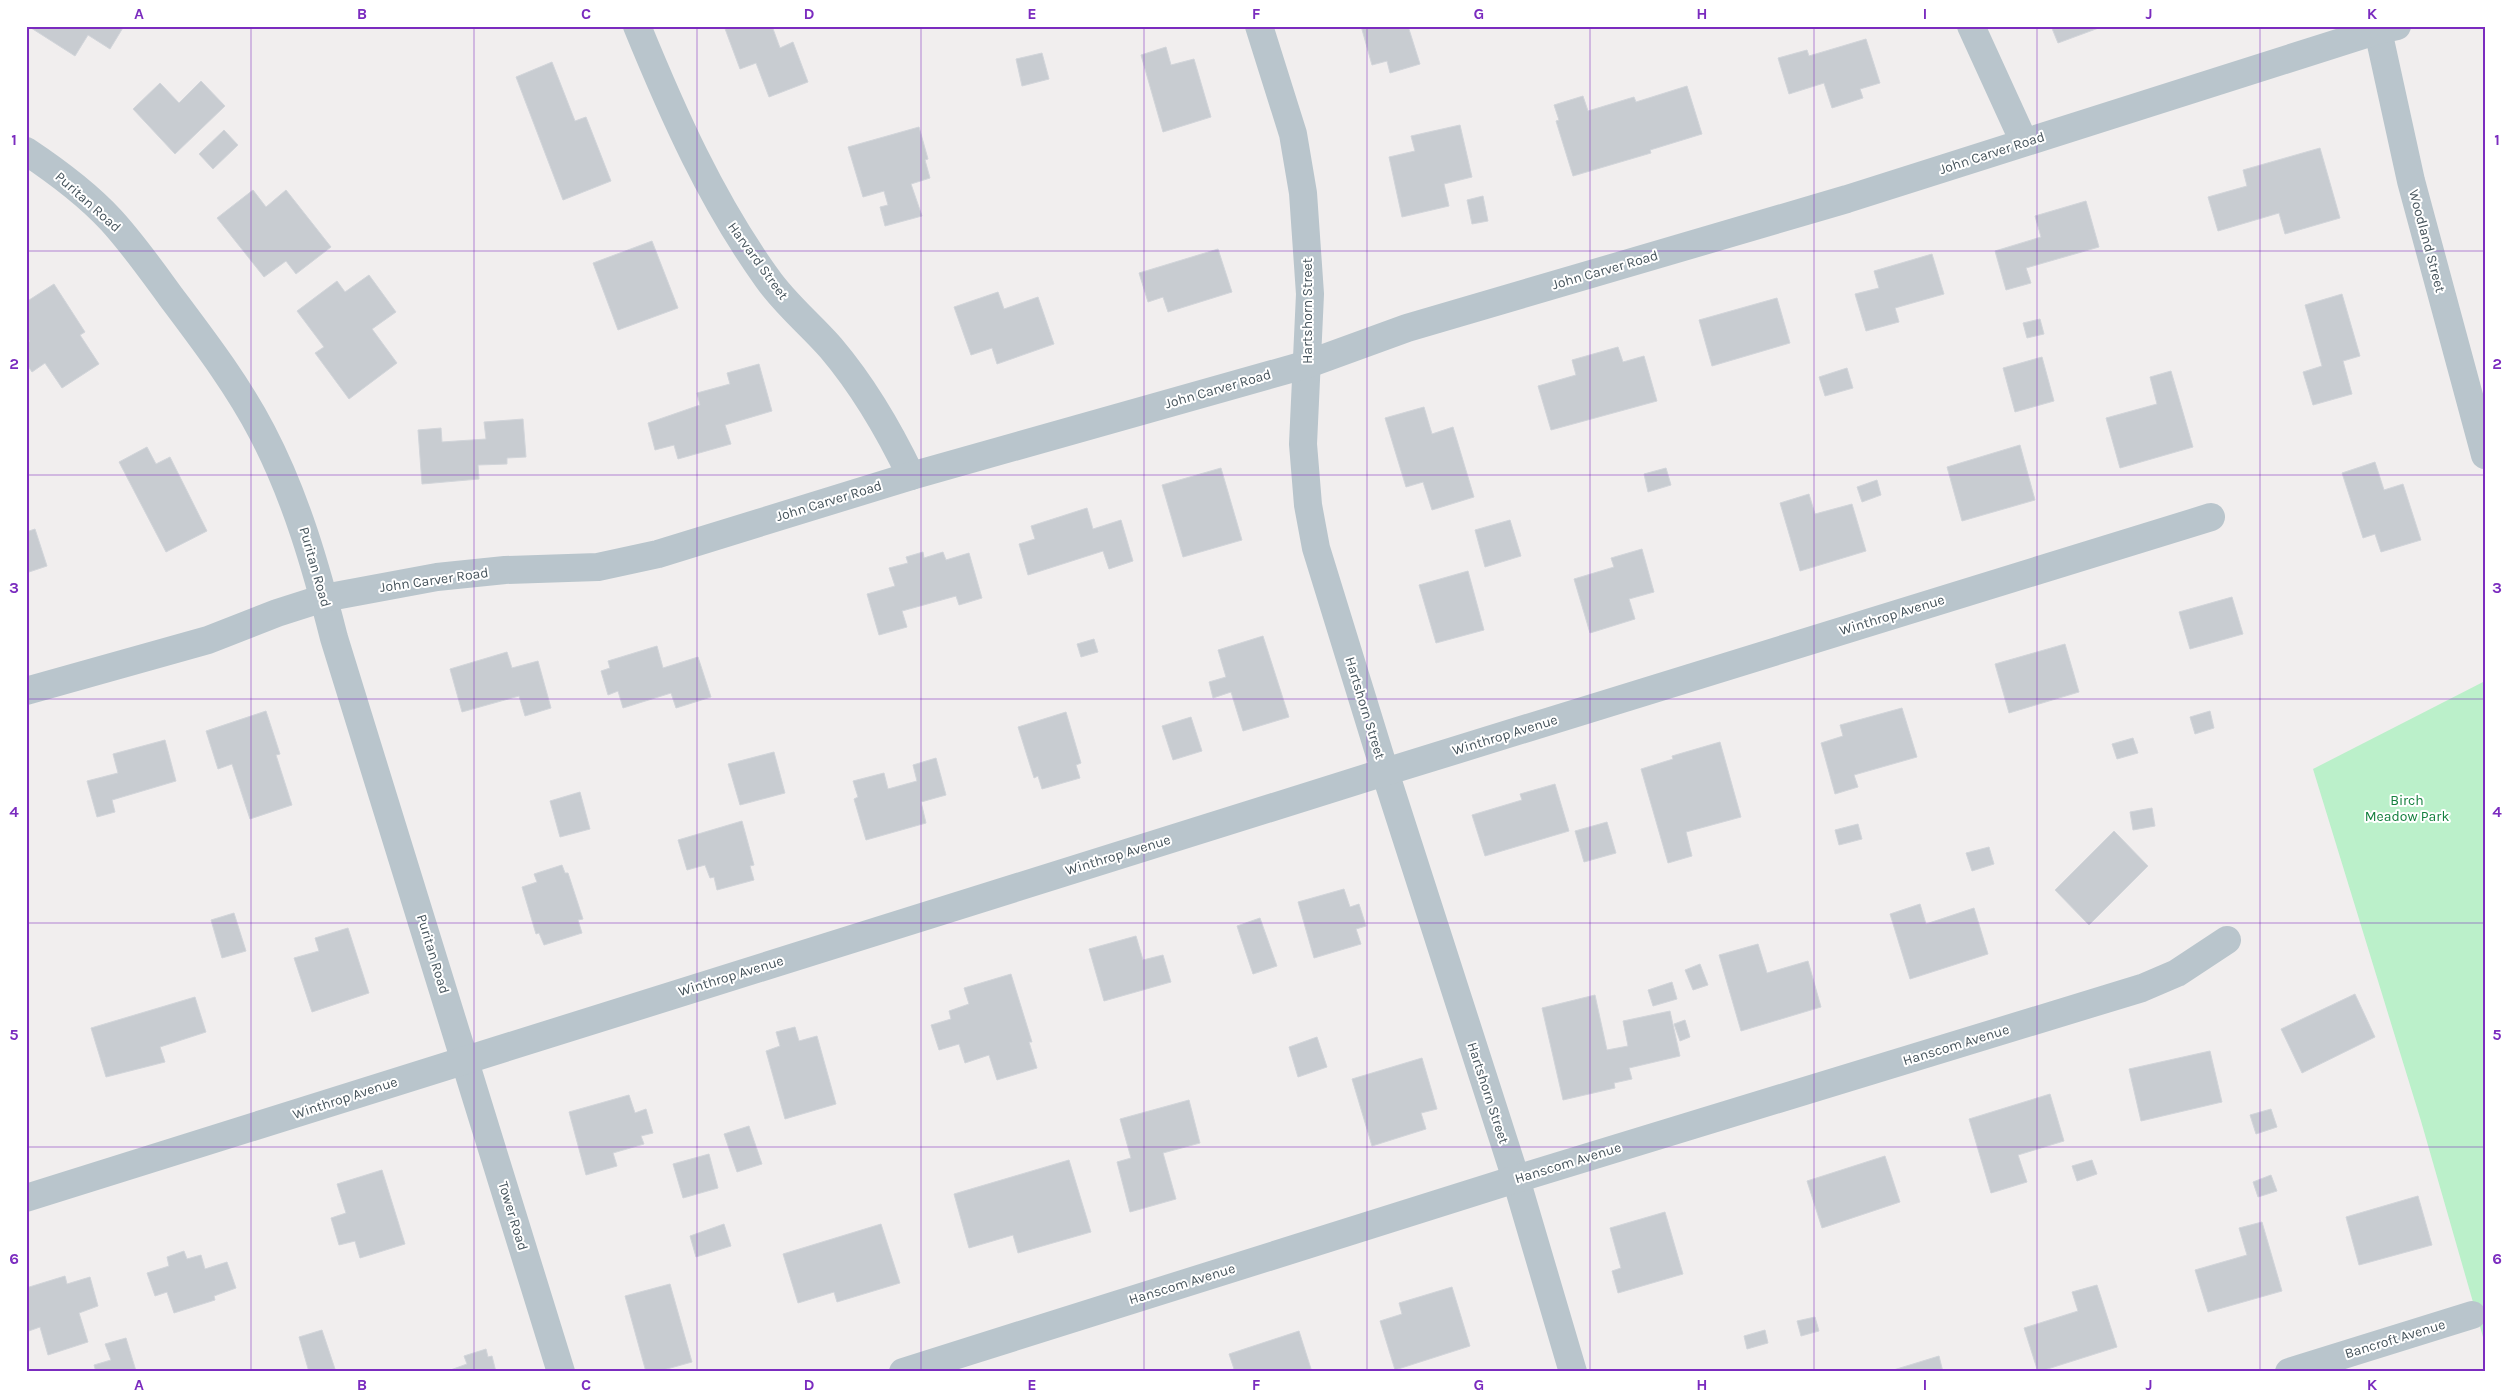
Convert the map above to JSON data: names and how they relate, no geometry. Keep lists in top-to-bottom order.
{
  "streets": {
    "street": [
      "John Carver Road",
      "Puritan Road",
      "Woodland Street",
      "Harvard Street",
      "Hartshorn Street",
      "Winthrop Avenue",
      "Hanscom Avenue",
      "Tower Road",
      "Bancroft Avenue"
    ]
  },
  "crossings": [
    ["John Carver Road", "Puritan Road"],
    ["John Carver Road", "Woodland Street"],
    ["John Carver Road", "Harvard Street"],
    ["John Carver Road", "Hartshorn Street"],
    ["Puritan Road", "Winthrop Avenue"],
    ["Puritan Road", "Tower Road"],
    ["Hartshorn Street", "Winthrop Avenue"],
    ["Hartshorn Street", "Hanscom Avenue"],
    ["Winthrop Avenue", "Tower Road"]
  ],
  "parks": ["Birch Meadow Park"],
  "grid": {
    "columns": [
      "A",
      "B",
      "C",
      "D",
      "E",
      "F",
      "G",
      "H",
      "I",
      "J",
      "K"
    ],
    "rows": [
      "1",
      "2",
      "3",
      "4",
      "5",
      "6"
    ]
  }
}
